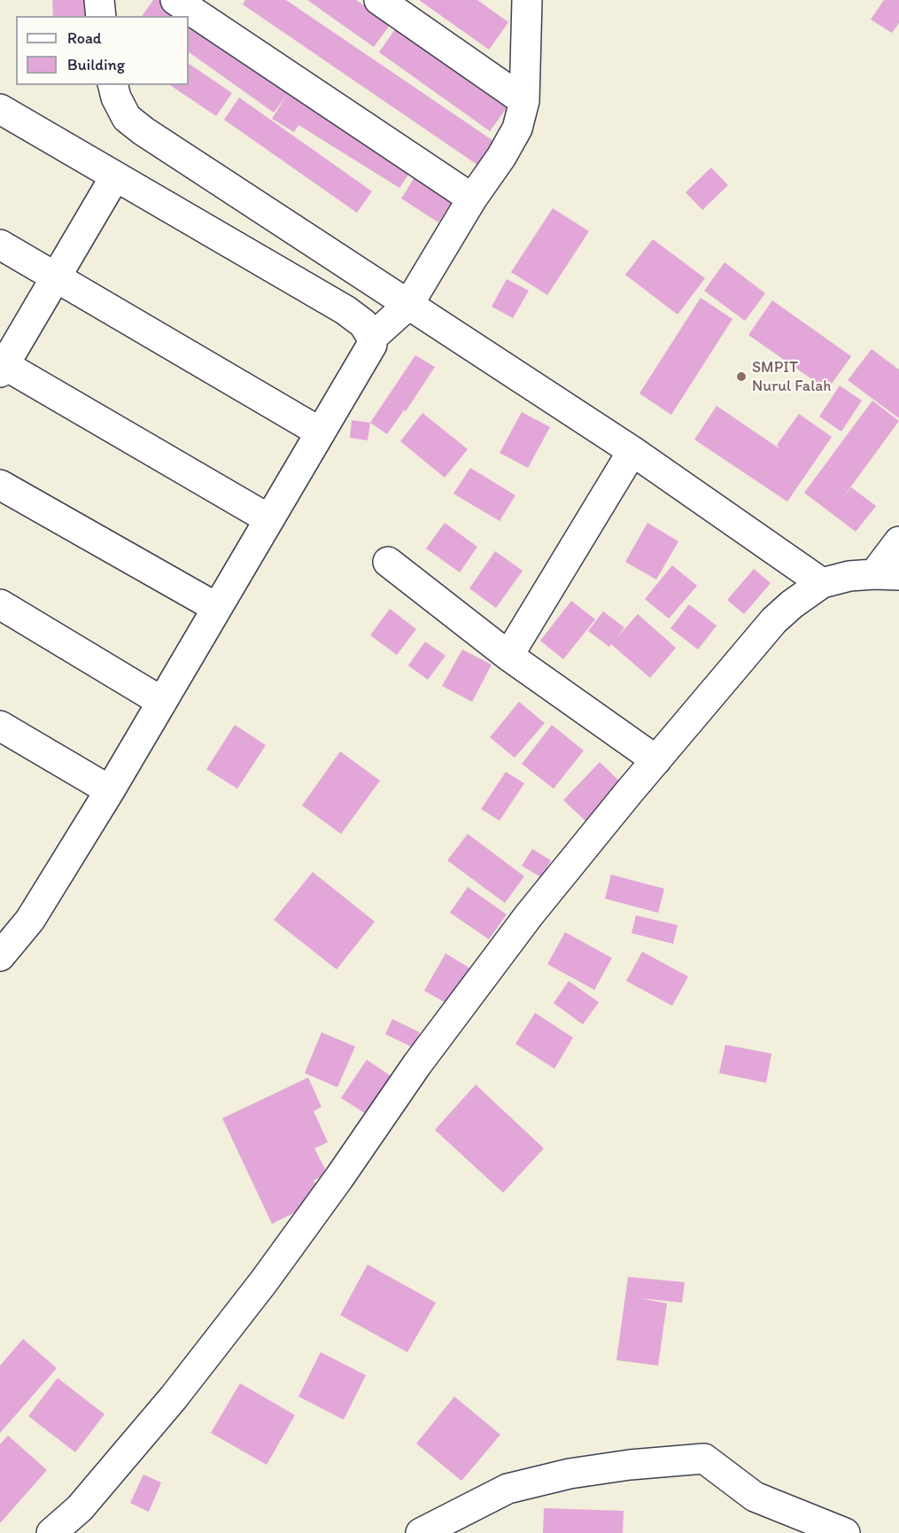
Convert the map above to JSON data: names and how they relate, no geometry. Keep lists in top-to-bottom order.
{
  "places": ["SMPIT Nurul Falah"],
  "legend": ["Road", "Building"]
}
